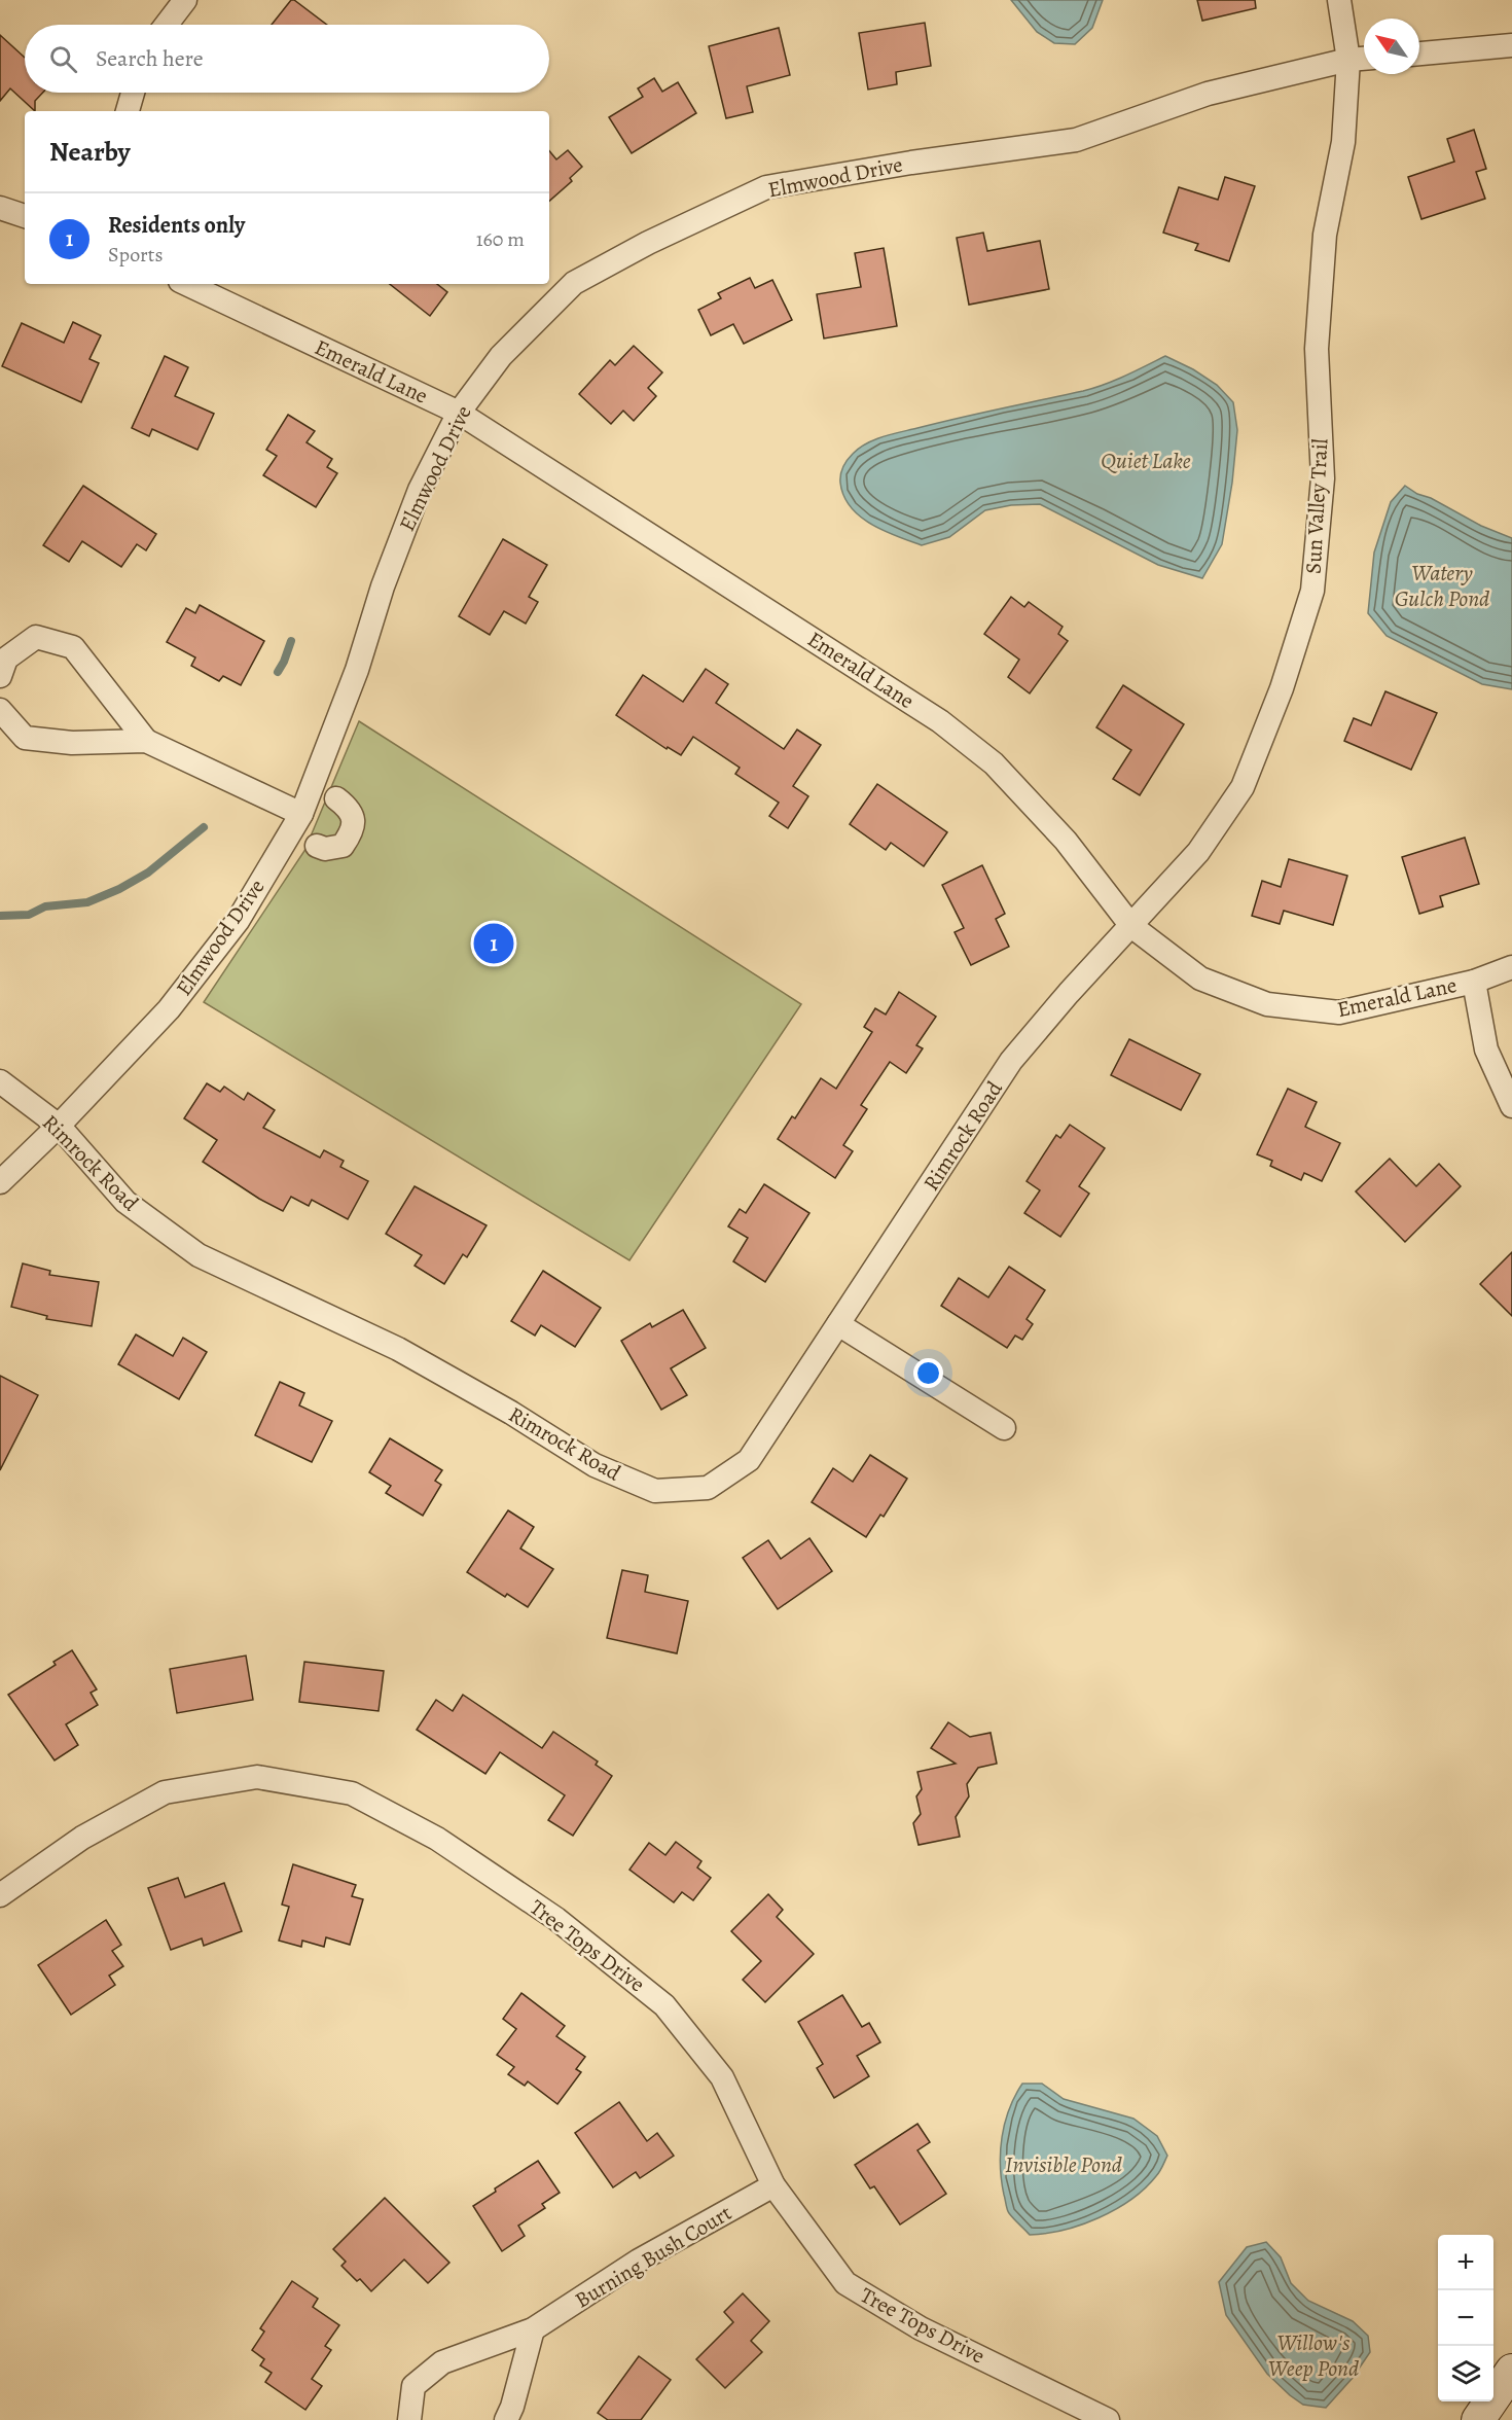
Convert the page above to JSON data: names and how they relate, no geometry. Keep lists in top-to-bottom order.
{
  "streets": {
    "street": [
      "Elmwood Drive",
      "Emerald Lane",
      "Sun Valley Trail",
      "Rimrock Road",
      "Tree Tops Drive",
      "Burning Bush Court"
    ]
  },
  "crossings": [
    ["Elmwood Drive", "Emerald Lane"],
    ["Elmwood Drive", "Sun Valley Trail"],
    ["Elmwood Drive", "Rimrock Road"],
    ["Emerald Lane", "Sun Valley Trail"],
    ["Emerald Lane", "Rimrock Road"],
    ["Sun Valley Trail", "Rimrock Road"],
    ["Tree Tops Drive", "Burning Bush Court"]
  ],
  "water": [
    "Quiet Lake",
    "Watery Gulch Pond",
    "Invisible Pond",
    "Willow's Weep Pond"
  ],
  "north": "top left",
  "page": {
    "search": "Search here",
    "heading": "Nearby",
    "list": [
      {
        "mark": "1",
        "name": "Residents only",
        "note": "Sports",
        "value": "160 m"
      }
    ],
    "pins": "1",
    "map_buttons": ["+", "−"]
  }
}
